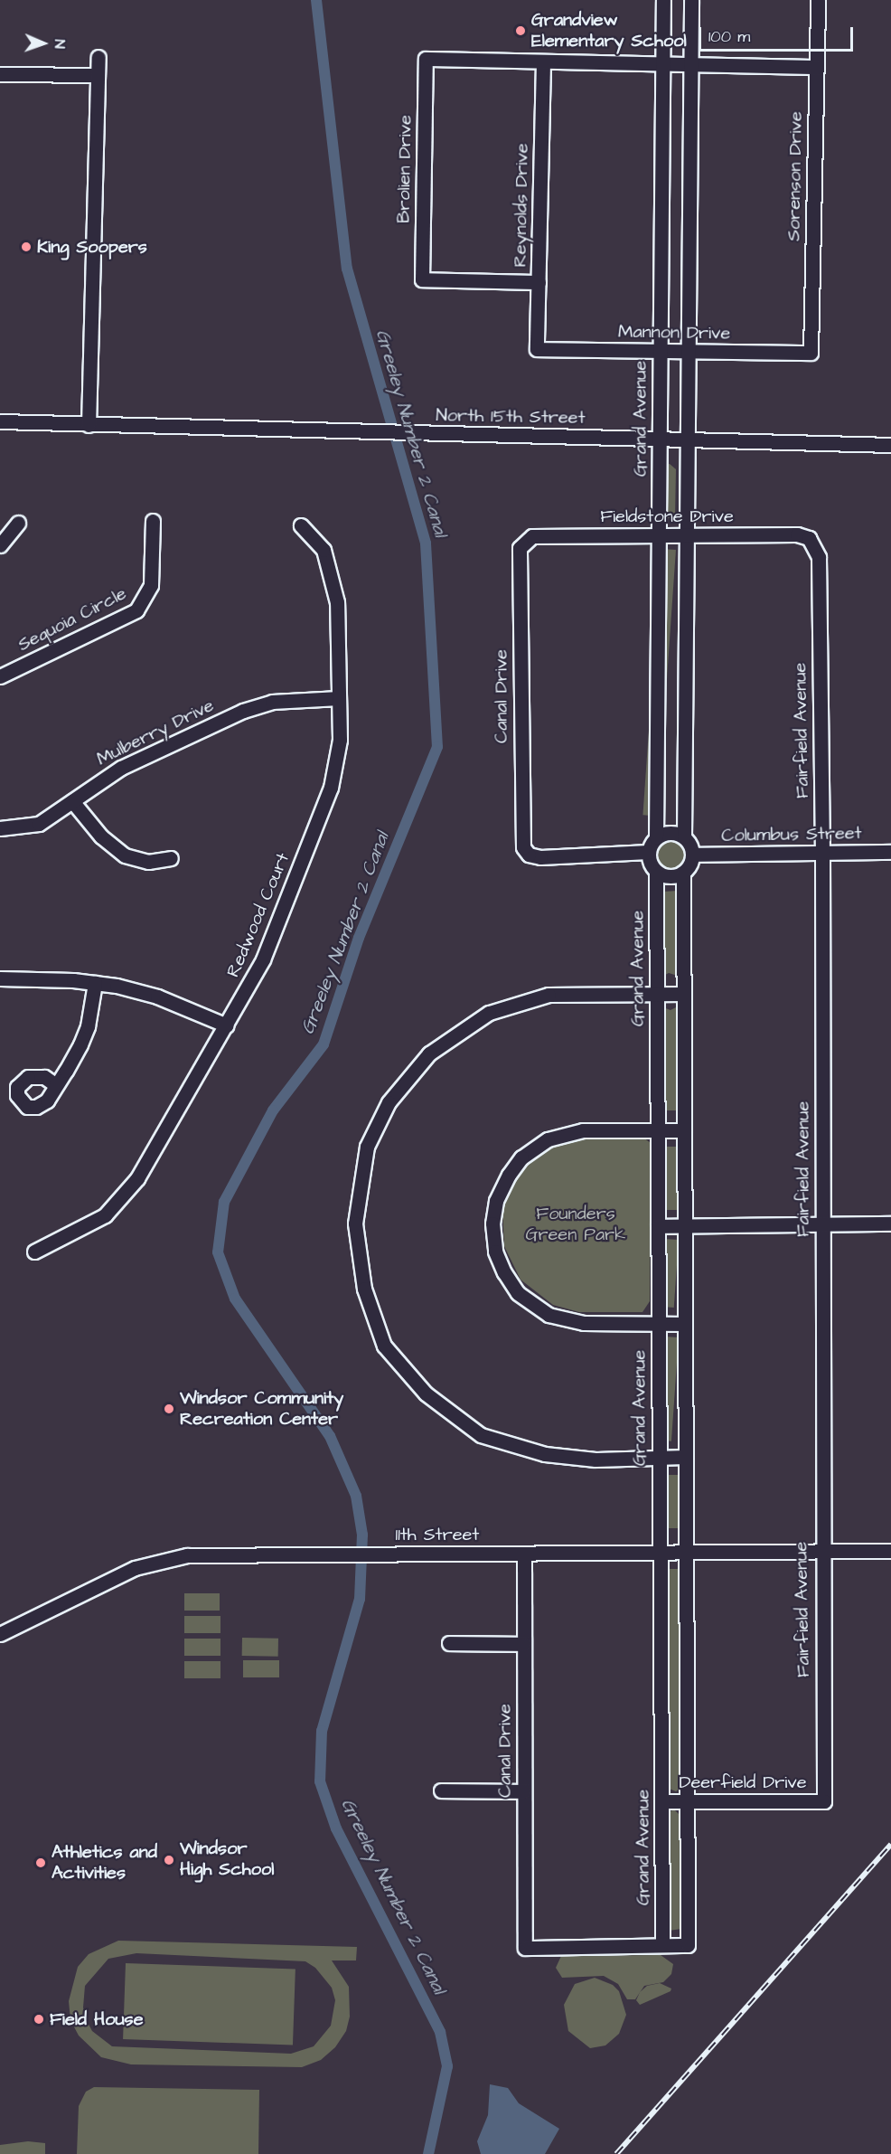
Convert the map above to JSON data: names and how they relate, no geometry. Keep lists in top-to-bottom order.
{
  "streets": {
    "street": [
      "Brolien Drive",
      "Sorenson Drive",
      "Reynolds Drive",
      "Mannon Drive",
      "North 15th Street",
      "Grand Avenue",
      "Fieldstone Drive",
      "Sequoia Circle",
      "Canal Drive",
      "Fairfield Avenue",
      "Mulberry Drive",
      "Columbus Street",
      "Redwood Court",
      "11th Street",
      "Deerfield Drive"
    ]
  },
  "crossings": [
    ["Brolien Drive", "Reynolds Drive"],
    ["Sorenson Drive", "Mannon Drive"],
    ["Reynolds Drive", "Mannon Drive"],
    ["Mannon Drive", "Grand Avenue"],
    ["North 15th Street", "Grand Avenue"],
    ["Grand Avenue", "Fieldstone Drive"],
    ["Grand Avenue", "Canal Drive"],
    ["Grand Avenue", "Columbus Street"],
    ["Grand Avenue", "11th Street"],
    ["Grand Avenue", "Deerfield Drive"],
    ["Fieldstone Drive", "Canal Drive"],
    ["Fieldstone Drive", "Fairfield Avenue"],
    ["Canal Drive", "Columbus Street"],
    ["Canal Drive", "11th Street"],
    ["Fairfield Avenue", "Columbus Street"],
    ["Fairfield Avenue", "11th Street"],
    ["Fairfield Avenue", "Deerfield Drive"],
    ["Mulberry Drive", "Redwood Court"]
  ],
  "water": ["Greeley Number 2 Canal"],
  "parks": ["Founders Green Park"],
  "places": [
    "Grandview Elementary School",
    "King Soopers",
    "Windsor Community Recreation Center",
    "Windsor High School",
    "Athletics and Activities",
    "Field House"
  ],
  "scale_bar": "100 m",
  "north": "right"
}
